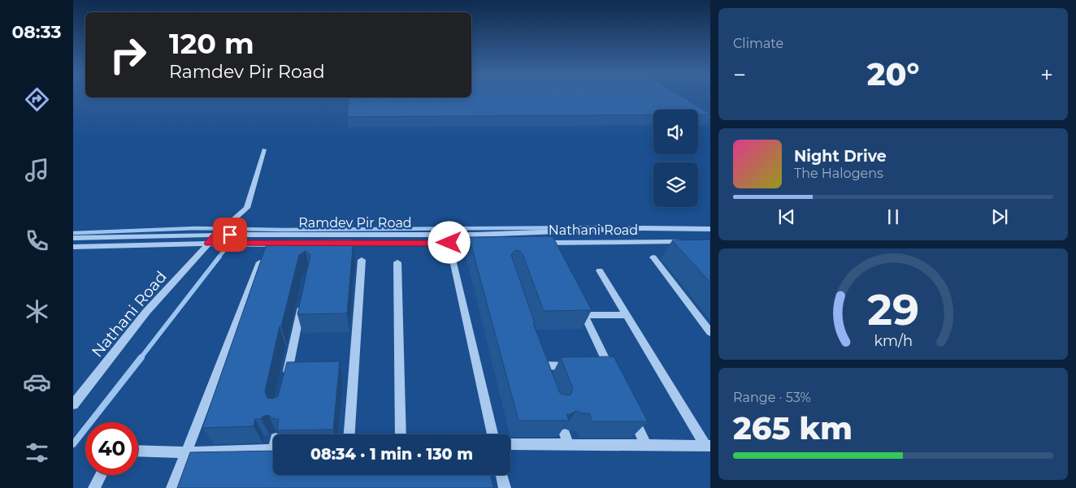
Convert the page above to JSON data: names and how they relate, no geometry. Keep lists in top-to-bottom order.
{
  "streets": {
    "street": ["Ramdev Pir Road", "Nathani Road"]
  },
  "page": {
    "tabs": "08:33",
    "tile": [
      "Climate",
      ["Range · 53%", "265 km"]
    ],
    "turn": ["120 m", "Ramdev Pir Road"],
    "heat": ["−", "20°", "+"],
    "song": ["Night Drive", "The Halogens"],
    "limit": "40",
    "trip": "08:34 · 1 min · 130 m",
    "gauge": ["29", "km/h"]
  }
}
